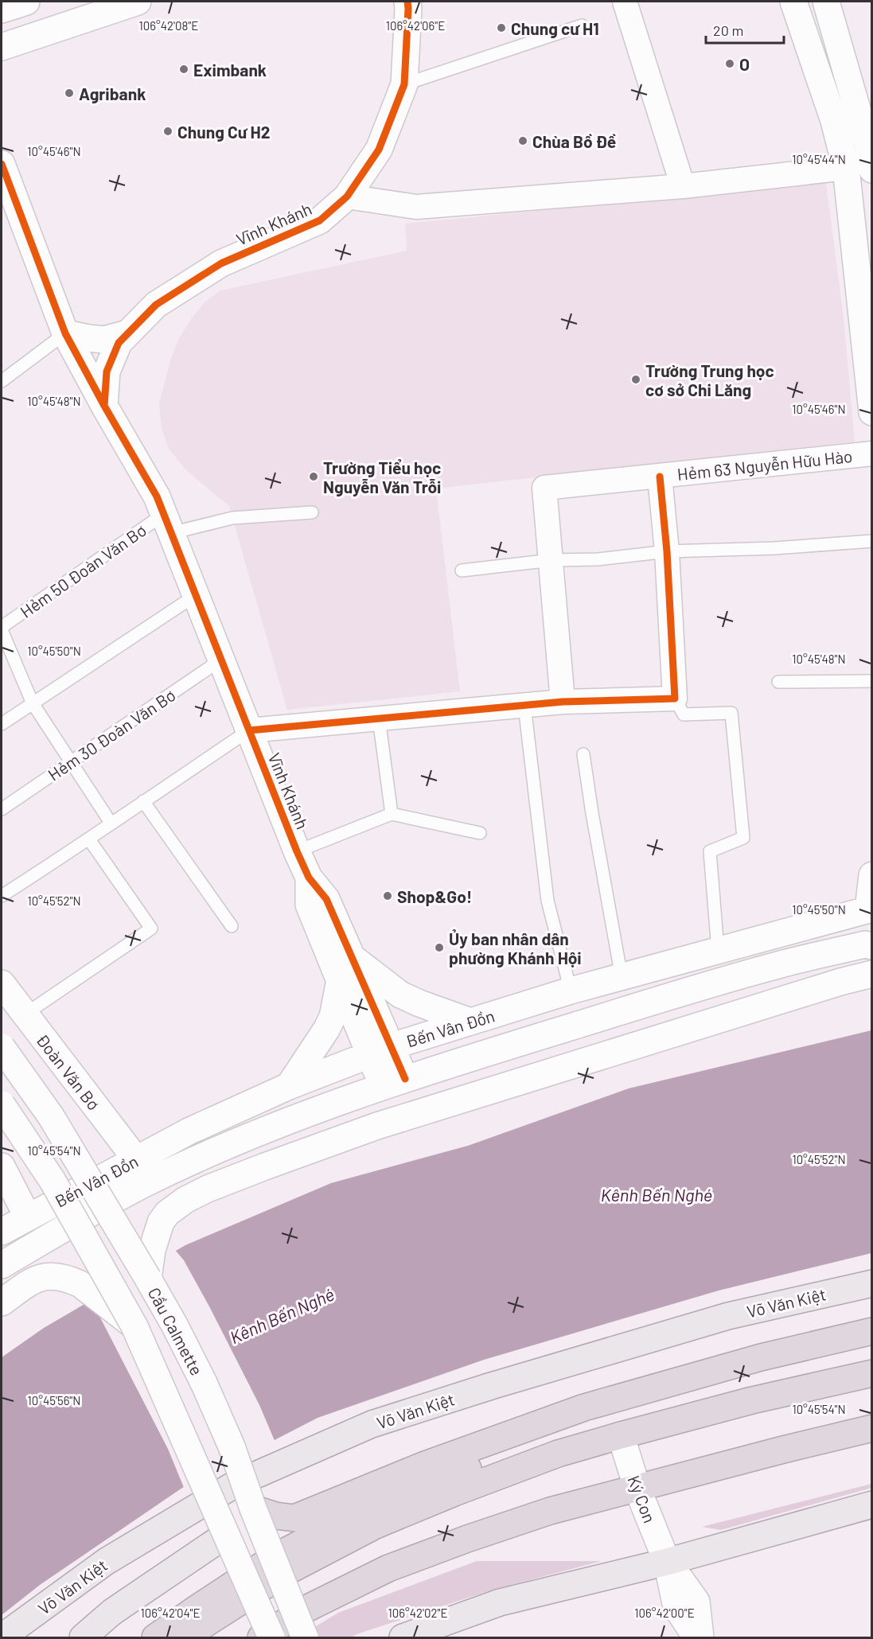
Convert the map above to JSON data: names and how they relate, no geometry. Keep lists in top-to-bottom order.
{
  "streets": {
    "main road": [
      "Vĩnh Khánh",
      "Bến Vân Đồn",
      "Đoàn Văn Bơ",
      "Võ Văn Kiệt",
      "Cầu Calmette",
      "Ký Con"
    ],
    "street": ["Hẻm 63 Nguyễn Hữu Hào"],
    "lane": ["Hẻm 50 Đoàn Văn Bơ", "Hẻm 30 Đoàn Văn Bơ"]
  },
  "crossings": [
    ["Vĩnh Khánh", "Hẻm 50 Đoàn Văn Bơ"],
    ["Vĩnh Khánh", "Hẻm 30 Đoàn Văn Bơ"],
    ["Vĩnh Khánh", "Bến Vân Đồn"],
    ["Bến Vân Đồn", "Đoàn Văn Bơ"]
  ],
  "water": ["Kênh Bến Nghé"],
  "places": [
    "Chung cư H1",
    "O",
    "Eximbank",
    "Agribank",
    "Chung Cư H2",
    "Chùa Bồ Đề",
    "Trường Trung học cơ sở Chi Lăng",
    "Trường Tiểu học Nguyễn Văn Trỗi",
    "Shop&Go!",
    "Ủy ban nhân dân phường Khánh Hội"
  ],
  "scale_bar": "20 m",
  "coordinates": [
    "106°42'08\"E",
    "106°42'06\"E",
    "10°45'46\"N",
    "10°45'44\"N",
    "10°45'48\"N",
    "10°45'50\"N",
    "10°45'52\"N",
    "10°45'54\"N",
    "10°45'56\"N",
    "106°42'04\"E",
    "106°42'02\"E",
    "106°42'00\"E"
  ]
}
